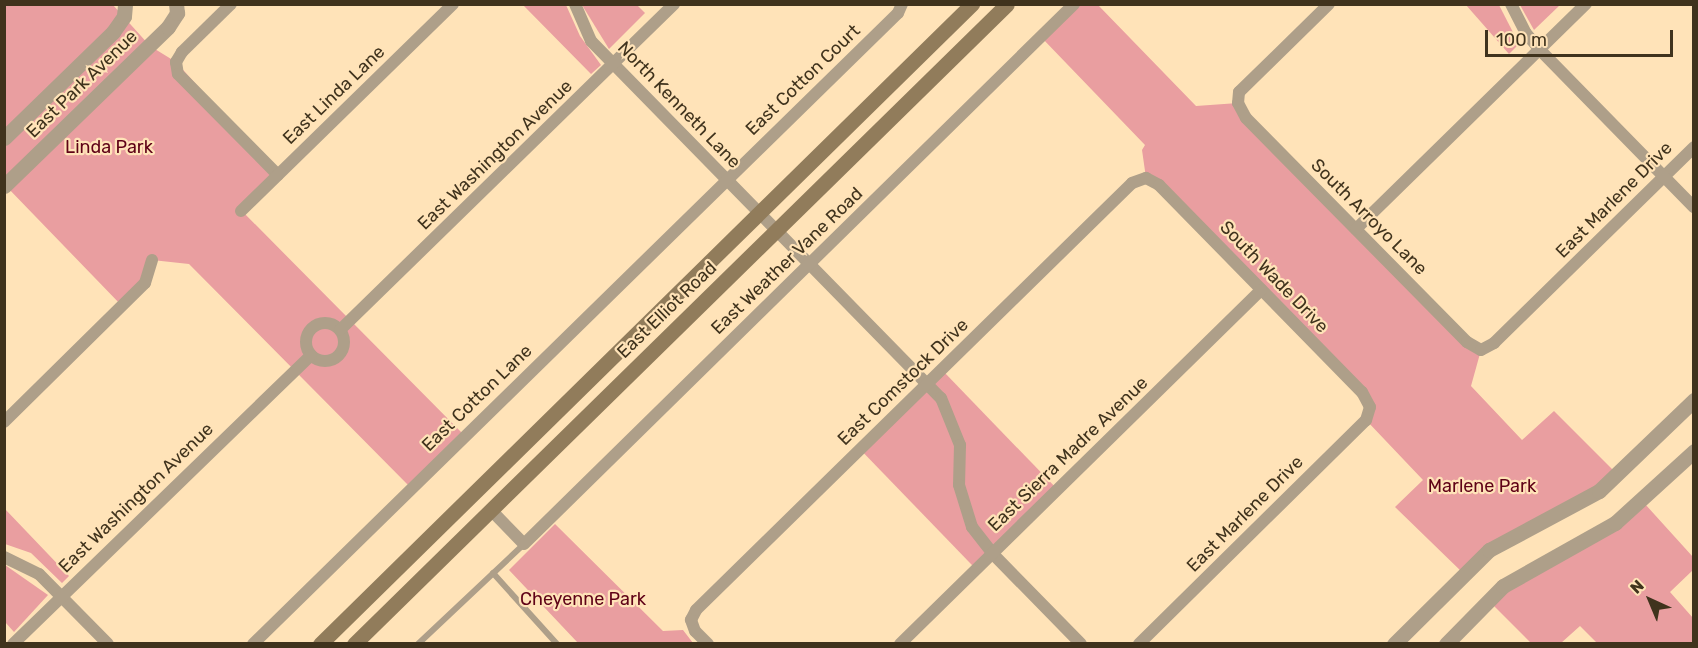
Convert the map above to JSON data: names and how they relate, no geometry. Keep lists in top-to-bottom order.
{
  "streets": {
    "main road": ["East Elliot Road"],
    "street": [
      "East Cotton Court",
      "East Park Avenue",
      "East Linda Lane",
      "North Kenneth Lane",
      "East Washington Avenue",
      "East Marlene Drive",
      "South Arroyo Lane",
      "East Weather Vane Road",
      "South Wade Drive",
      "East Comstock Drive",
      "East Cotton Lane",
      "East Sierra Madre Avenue"
    ]
  },
  "crossings": [
    ["East Cotton Court", "North Kenneth Lane"],
    ["East Cotton Court", "East Cotton Lane"],
    ["North Kenneth Lane", "East Washington Avenue"],
    ["North Kenneth Lane", "East Weather Vane Road"],
    ["North Kenneth Lane", "East Elliot Road"],
    ["North Kenneth Lane", "East Comstock Drive"],
    ["North Kenneth Lane", "East Cotton Lane"],
    ["North Kenneth Lane", "East Sierra Madre Avenue"],
    ["East Marlene Drive", "South Arroyo Lane"],
    ["East Marlene Drive", "South Wade Drive"],
    ["South Wade Drive", "East Comstock Drive"],
    ["South Wade Drive", "East Sierra Madre Avenue"]
  ],
  "parks": ["Linda Park", "Marlene Park", "Cheyenne Park"],
  "scale_bar": "100 m",
  "north": "top left"
}
